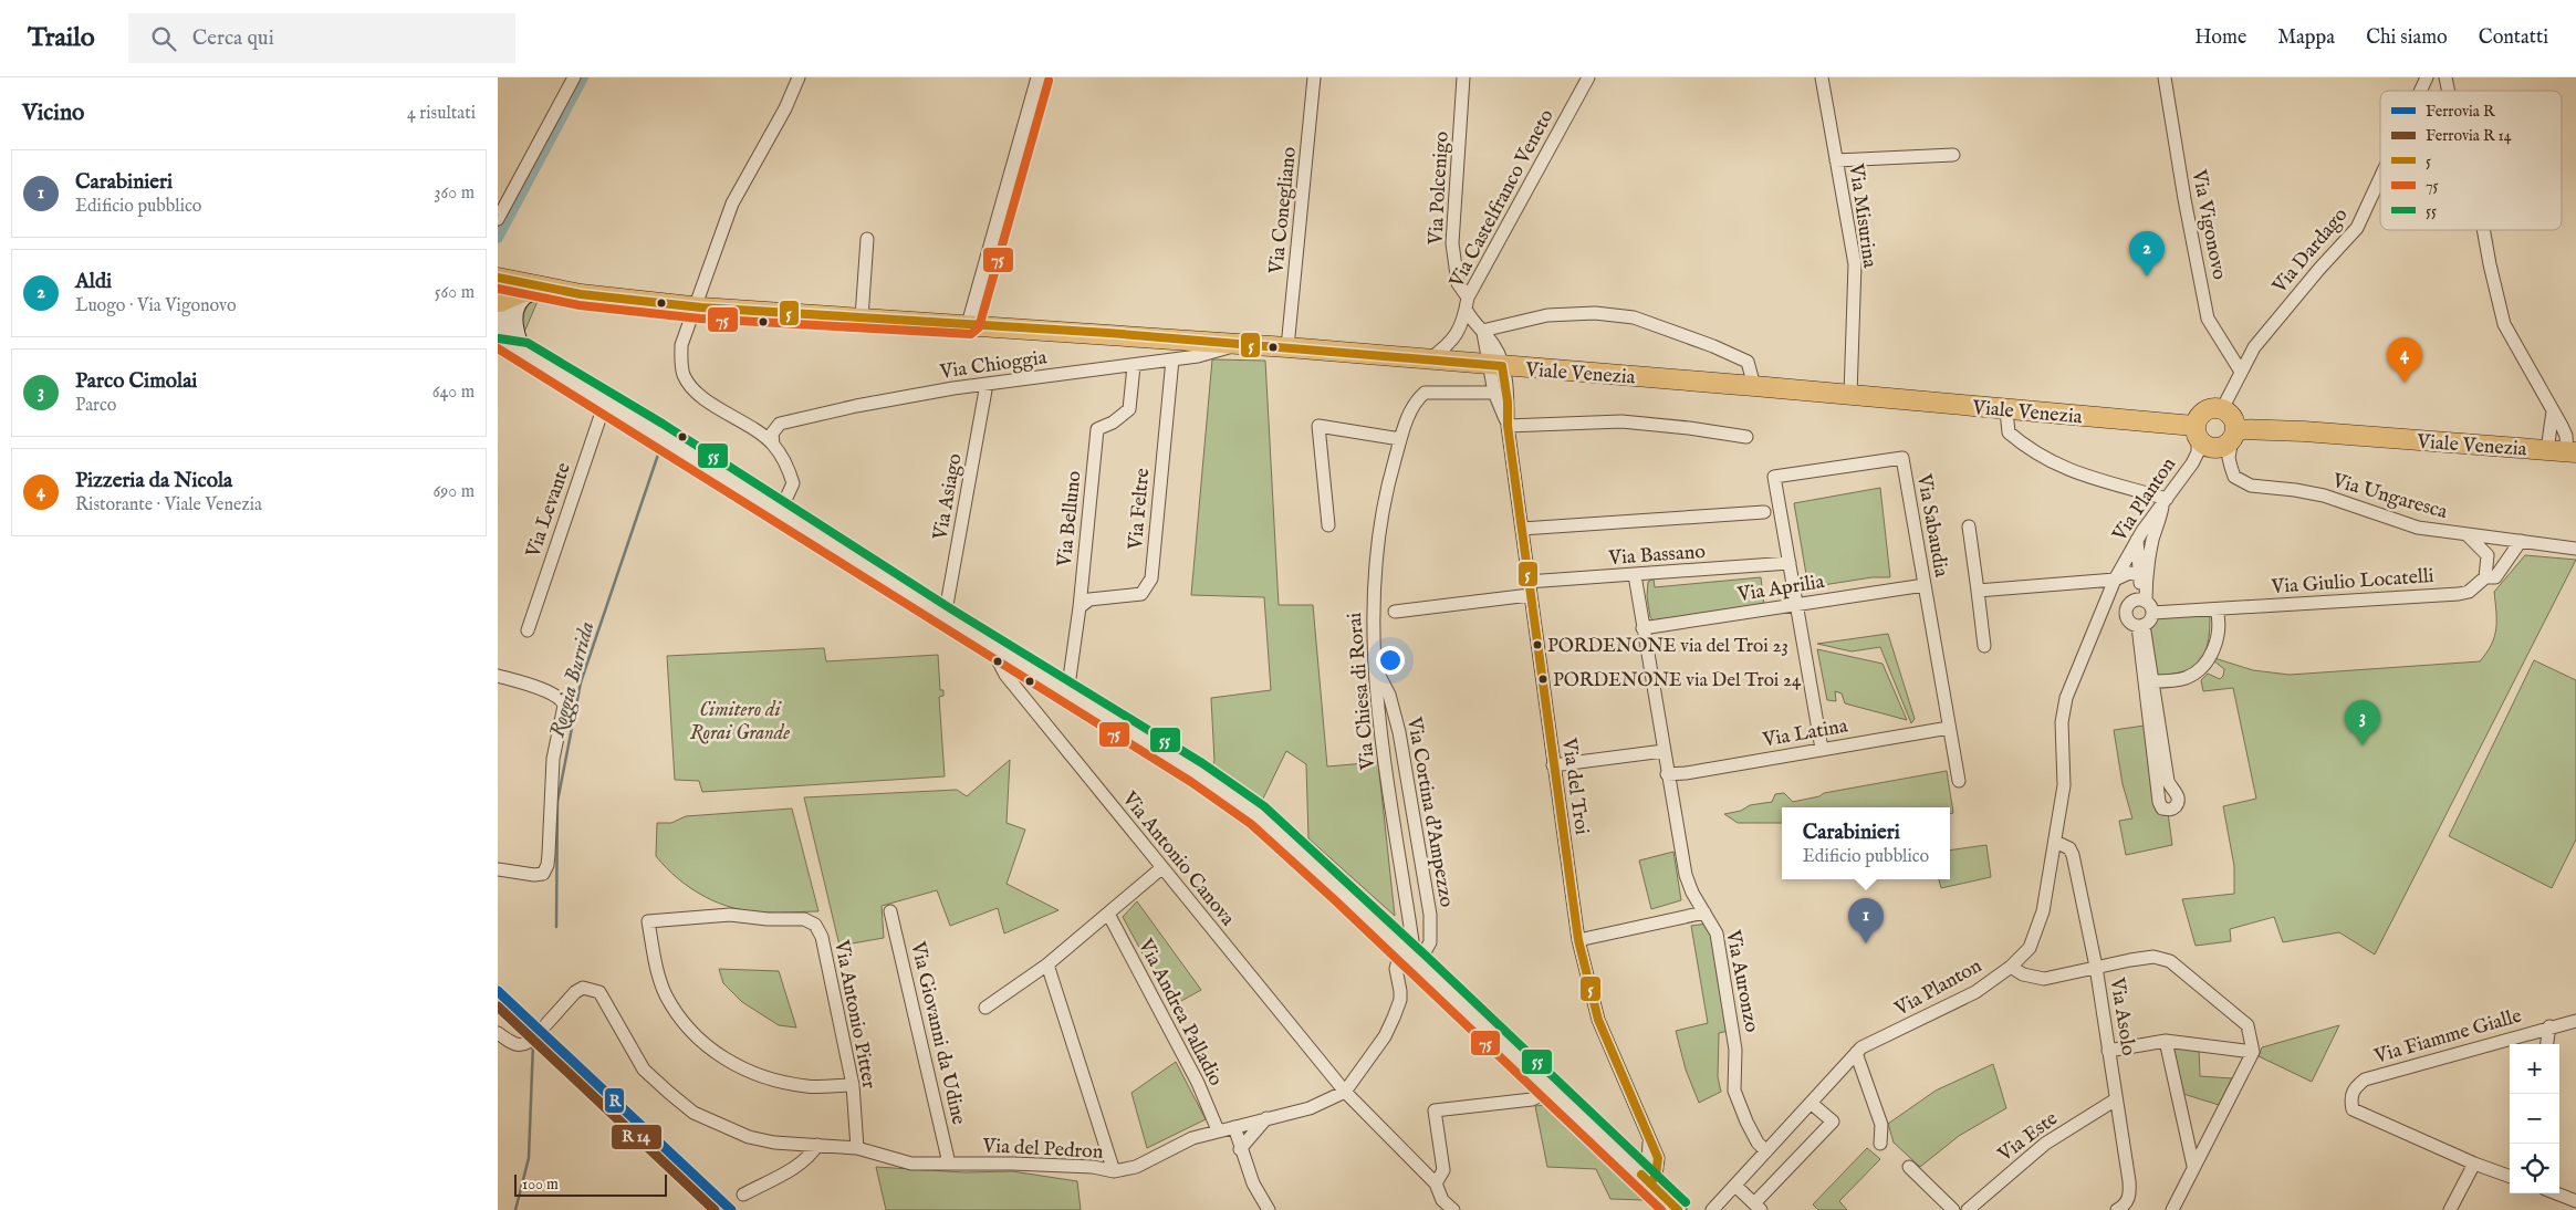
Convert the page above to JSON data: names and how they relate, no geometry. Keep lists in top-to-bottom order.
{
  "streets": {
    "main road": ["Viale Venezia"],
    "street": [
      "Via Polcenigo",
      "Via Castelfranco Veneto",
      "Via Conegliano",
      "Via Misurina",
      "Via Vigonovo",
      "Via Dardago",
      "Via Chioggia",
      "Via Ungaresca",
      "Via Asiago",
      "Via Planton",
      "Via Feltre",
      "Via Levante",
      "Via Belluno",
      "Via Sabaudia",
      "Via Bassano",
      "Via Giulio Locatelli",
      "Via Aprilia",
      "Via Chiesa di Rorai",
      "Via Latina",
      "Via del Troi",
      "Via Cortina d'Ampezzo",
      "Via Antonio Canova",
      "Via Auronzo",
      "Via Andrea Palladio",
      "Via Antonio Pitter",
      "Via Asolo",
      "Via Giovanni da Udine",
      "Via Fiamme Gialle",
      "Via Este",
      "Via del Pedron"
    ]
  },
  "crossings": [
    ["Via Polcenigo", "Via Castelfranco Veneto"],
    ["Via Castelfranco Veneto", "Viale Venezia"],
    ["Via Castelfranco Veneto", "Via del Troi"],
    ["Via Conegliano", "Viale Venezia"],
    ["Via Misurina", "Viale Venezia"],
    ["Via Vigonovo", "Via Dardago"],
    ["Via Dardago", "Viale Venezia"],
    ["Via Dardago", "Via Ungaresca"],
    ["Via Dardago", "Via Planton"],
    ["Via Chioggia", "Viale Venezia"],
    ["Via Chioggia", "Via Asiago"],
    ["Via Chioggia", "Via Feltre"],
    ["Via Chioggia", "Via Belluno"],
    ["Viale Venezia", "Via Ungaresca"],
    ["Viale Venezia", "Via Planton"],
    ["Viale Venezia", "Via del Troi"],
    ["Via Ungaresca", "Via Planton"],
    ["Via Planton", "Via Auronzo"],
    ["Via Planton", "Via Asolo"],
    ["Via Feltre", "Via Belluno"],
    ["Via Sabaudia", "Via Bassano"],
    ["Via Sabaudia", "Via Aprilia"],
    ["Via Sabaudia", "Via Latina"],
    ["Via Bassano", "Via del Troi"],
    ["Via Bassano", "Via Auronzo"],
    ["Via Aprilia", "Via Auronzo"],
    ["Via Chiesa di Rorai", "Via del Troi"],
    ["Via Chiesa di Rorai", "Via Cortina d'Ampezzo"],
    ["Via Latina", "Via Auronzo"],
    ["Via Antonio Canova", "Via del Pedron"],
    ["Via Andrea Palladio", "Via del Pedron"],
    ["Via Antonio Pitter", "Via del Pedron"],
    ["Via Asolo", "Via Este"],
    ["Via Giovanni da Udine", "Via del Pedron"]
  ],
  "water": ["Roggia Burrida"],
  "parks": ["Cimitero di Rorai Grande"],
  "places": ["PORDENONE via del Troi 23", "PORDENONE via Del Troi 24"],
  "lines": [
    "transit line 75",
    "transit line 5",
    "transit line 55",
    "rail line R"
  ],
  "legend": [
    "Ferrovia R",
    "Ferrovia R 14",
    "5",
    "75",
    "55"
  ],
  "scale_bar": "100 m",
  "page": {
    "header": "Trailo",
    "search": "Cerca qui",
    "nav": [
      "Home",
      "Mappa",
      "Chi siamo",
      "Contatti"
    ],
    "heading": ["Vicino", "4 risultati"],
    "list": [
      {
        "mark": "1",
        "name": "Carabinieri",
        "note": "Edificio pubblico",
        "value": "360 m"
      },
      {
        "mark": "2",
        "name": "Aldi",
        "note": "Luogo · Via Vigonovo",
        "value": "560 m"
      },
      {
        "mark": "3",
        "name": "Parco Cimolai",
        "note": "Parco",
        "value": "640 m"
      },
      {
        "mark": "4",
        "name": "Pizzeria da Nicola",
        "note": "Ristorante · Viale Venezia",
        "value": "690 m"
      }
    ],
    "pins": [
      "2",
      "4",
      "3",
      "1"
    ],
    "popup": ["Carabinieri", "Edificio pubblico"],
    "map_buttons": ["+", "−"],
    "scale": "100 m"
  }
}
